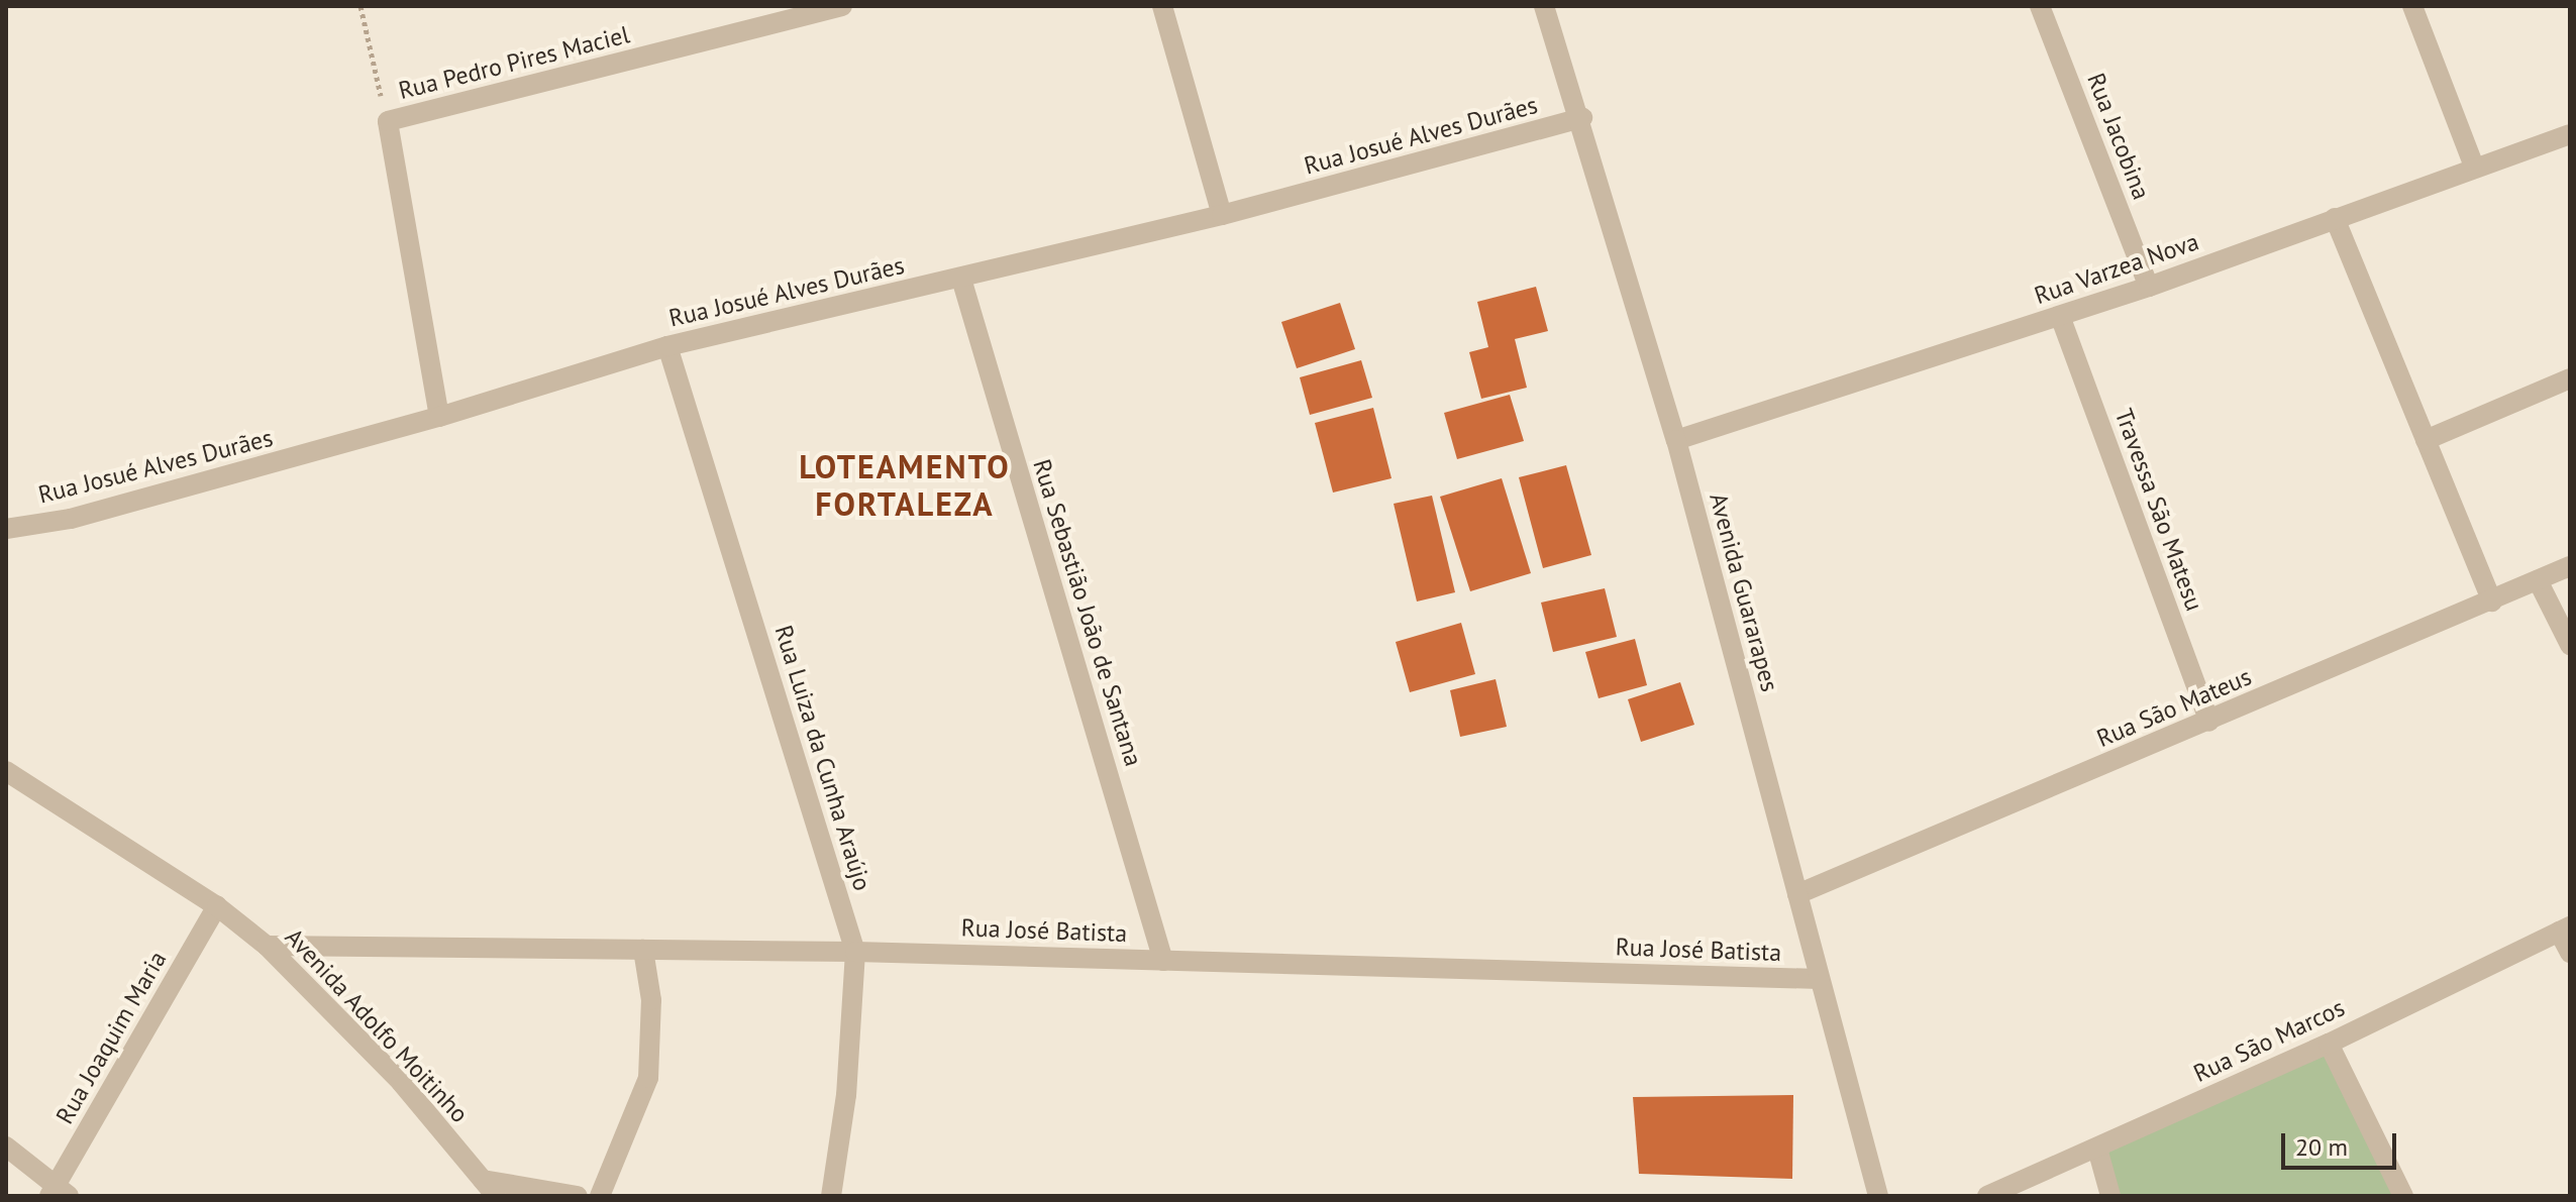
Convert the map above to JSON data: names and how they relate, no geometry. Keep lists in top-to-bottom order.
{
  "streets": {
    "street": [
      "Rua Pedro Pires Maciel",
      "Rua Josué Alves Durães",
      "Rua Jacobina",
      "Rua Varzea Nova",
      "Travessa São Matesu",
      "Avenida Guararapes",
      "Rua Sebastião João de Santana",
      "Rua São Mateus",
      "Rua Luiza da Cunha Araújo",
      "Rua José Batista",
      "Avenida Adolfo Moitinho",
      "Rua Joaquim Maria",
      "Rua São Marcos"
    ]
  },
  "crossings": [
    ["Rua Josué Alves Durães", "Avenida Guararapes"],
    ["Rua Josué Alves Durães", "Rua Sebastião João de Santana"],
    ["Rua Josué Alves Durães", "Rua Luiza da Cunha Araújo"],
    ["Rua Jacobina", "Rua Varzea Nova"],
    ["Rua Varzea Nova", "Travessa São Matesu"],
    ["Rua Varzea Nova", "Avenida Guararapes"],
    ["Travessa São Matesu", "Rua São Mateus"],
    ["Avenida Guararapes", "Rua São Mateus"],
    ["Avenida Guararapes", "Rua José Batista"],
    ["Rua Sebastião João de Santana", "Rua José Batista"],
    ["Rua Luiza da Cunha Araújo", "Rua José Batista"],
    ["Rua José Batista", "Avenida Adolfo Moitinho"],
    ["Avenida Adolfo Moitinho", "Rua Joaquim Maria"]
  ],
  "districts": ["LOTEAMENTO FORTALEZA"],
  "scale_bar": "20 m"
}
